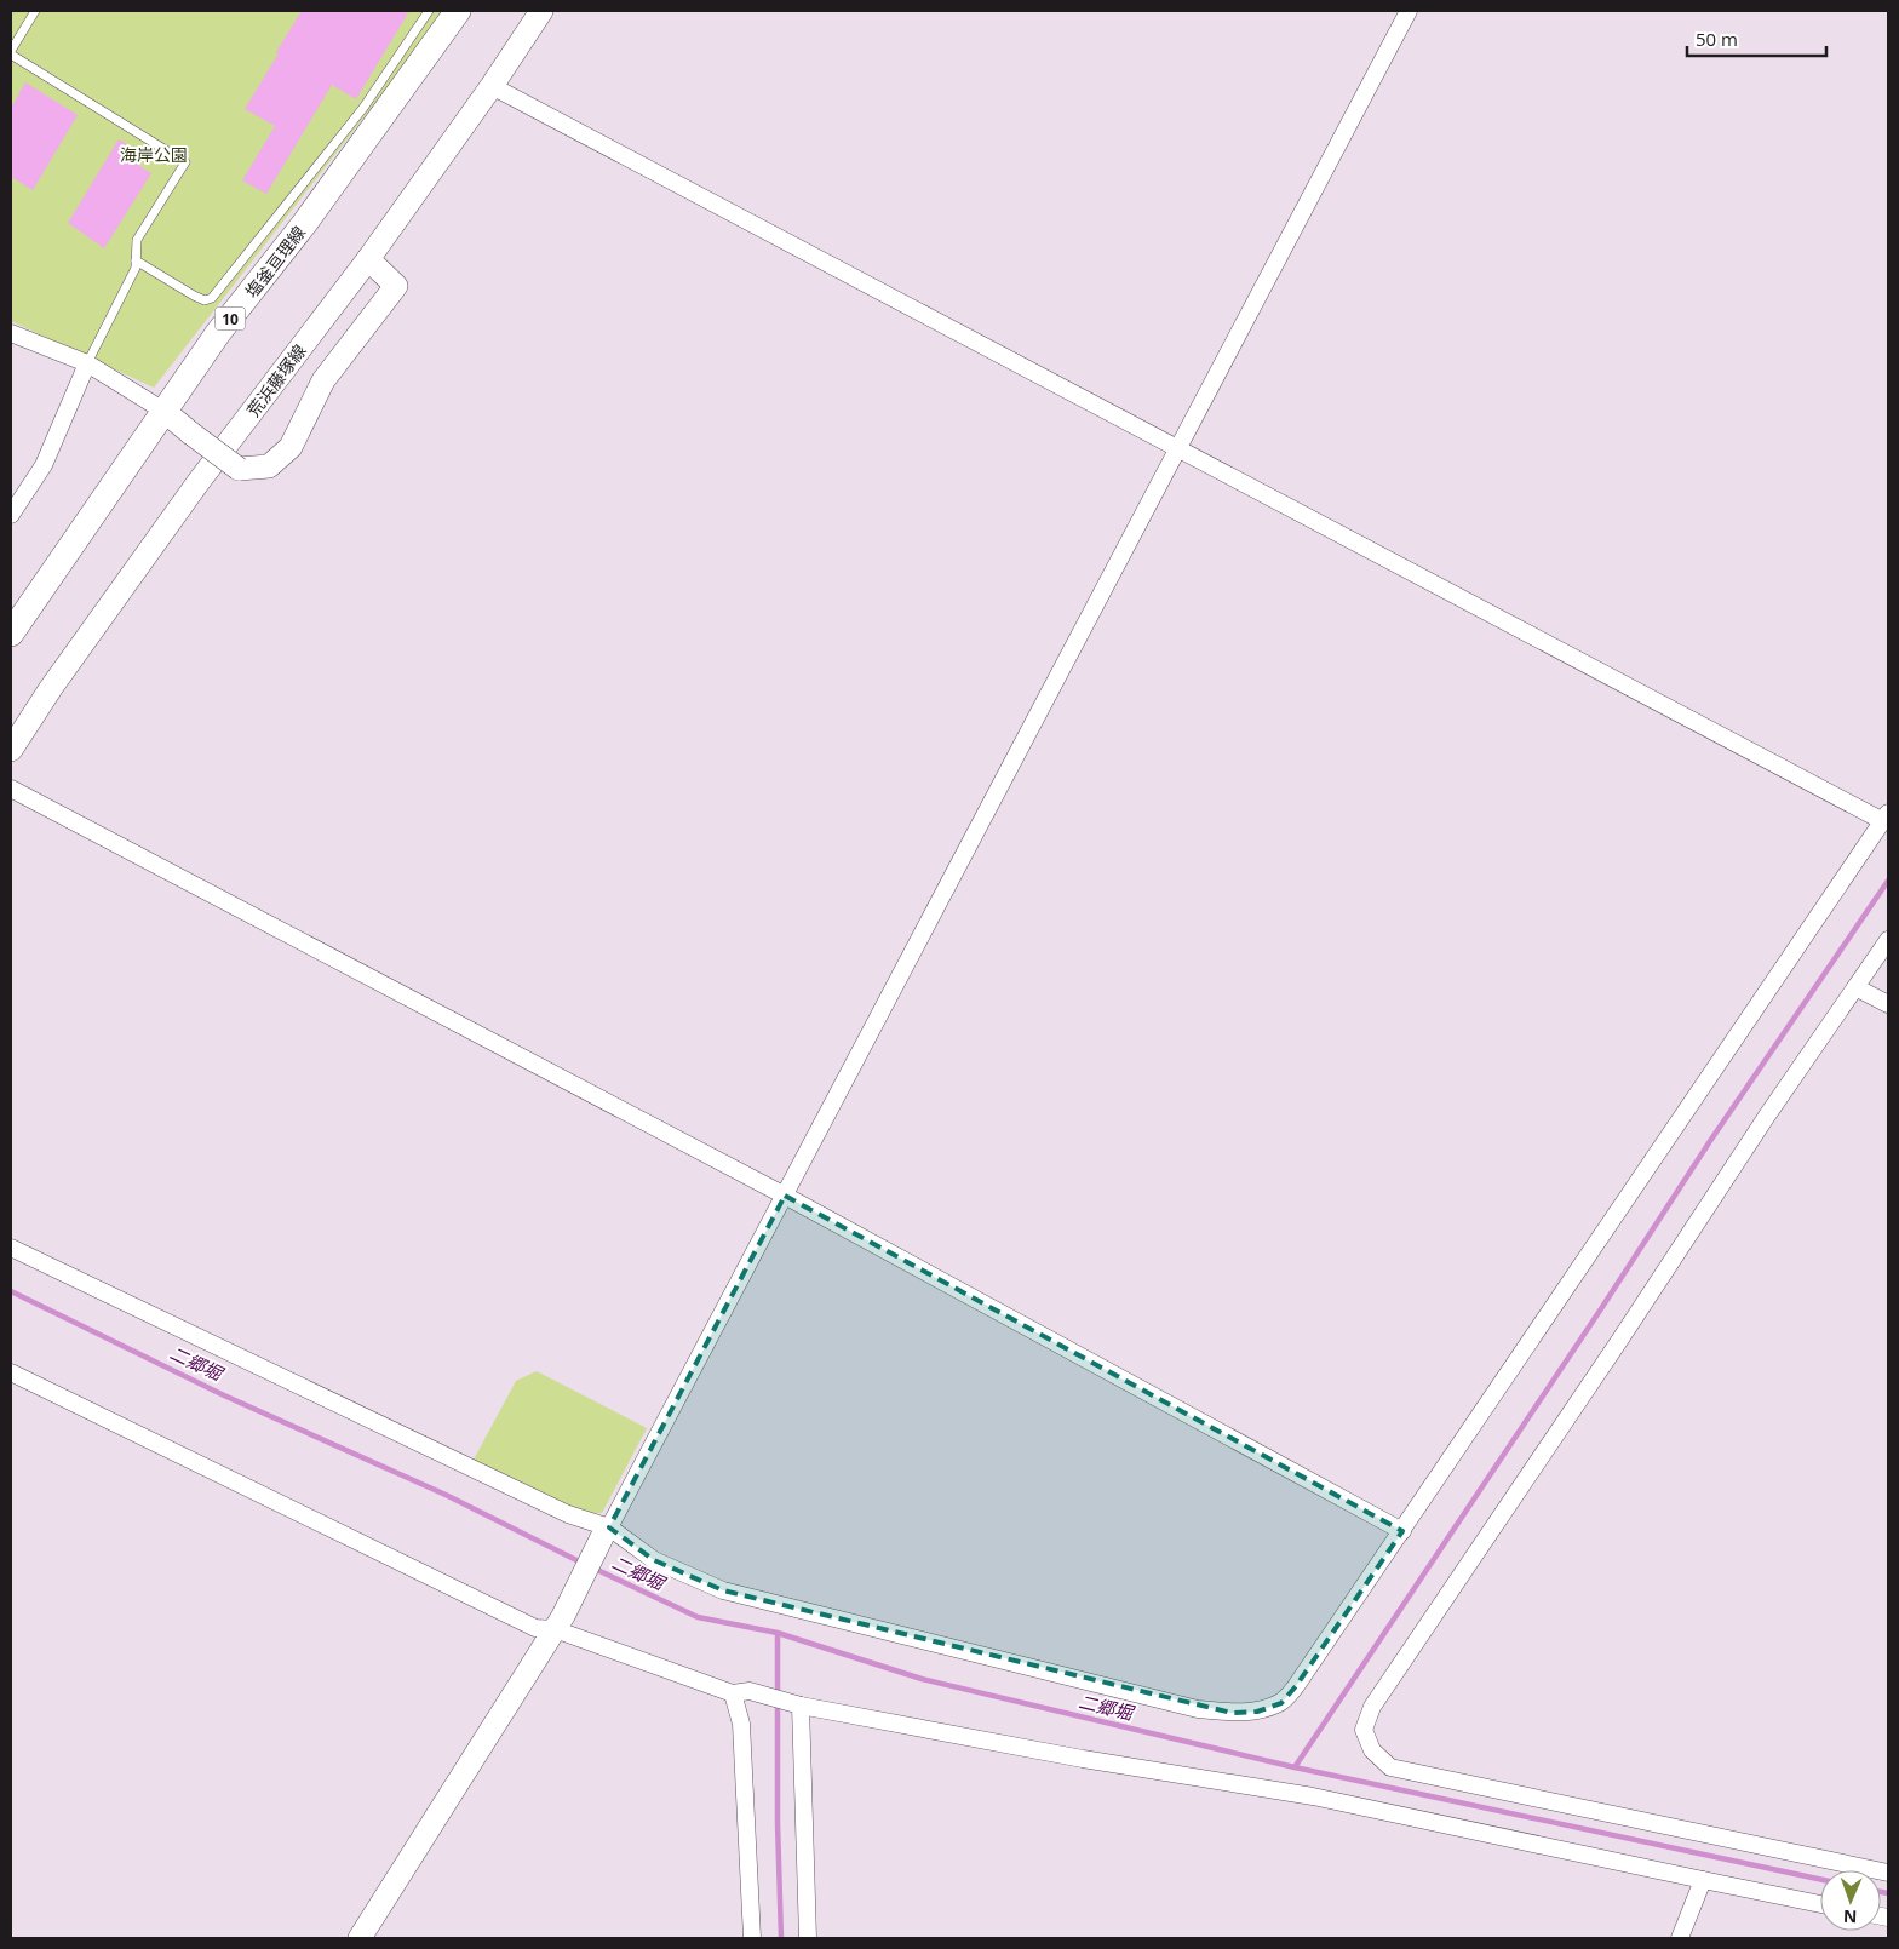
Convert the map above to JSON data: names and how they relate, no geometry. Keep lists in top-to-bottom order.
{
  "streets": {
    "main road": ["塩釜亘理線", "10"],
    "street": ["荒浜藤塚線"]
  },
  "water": ["二郷堀"],
  "parks": ["海岸公園"],
  "scale_bar": "50 m",
  "north": "bottom"
}
